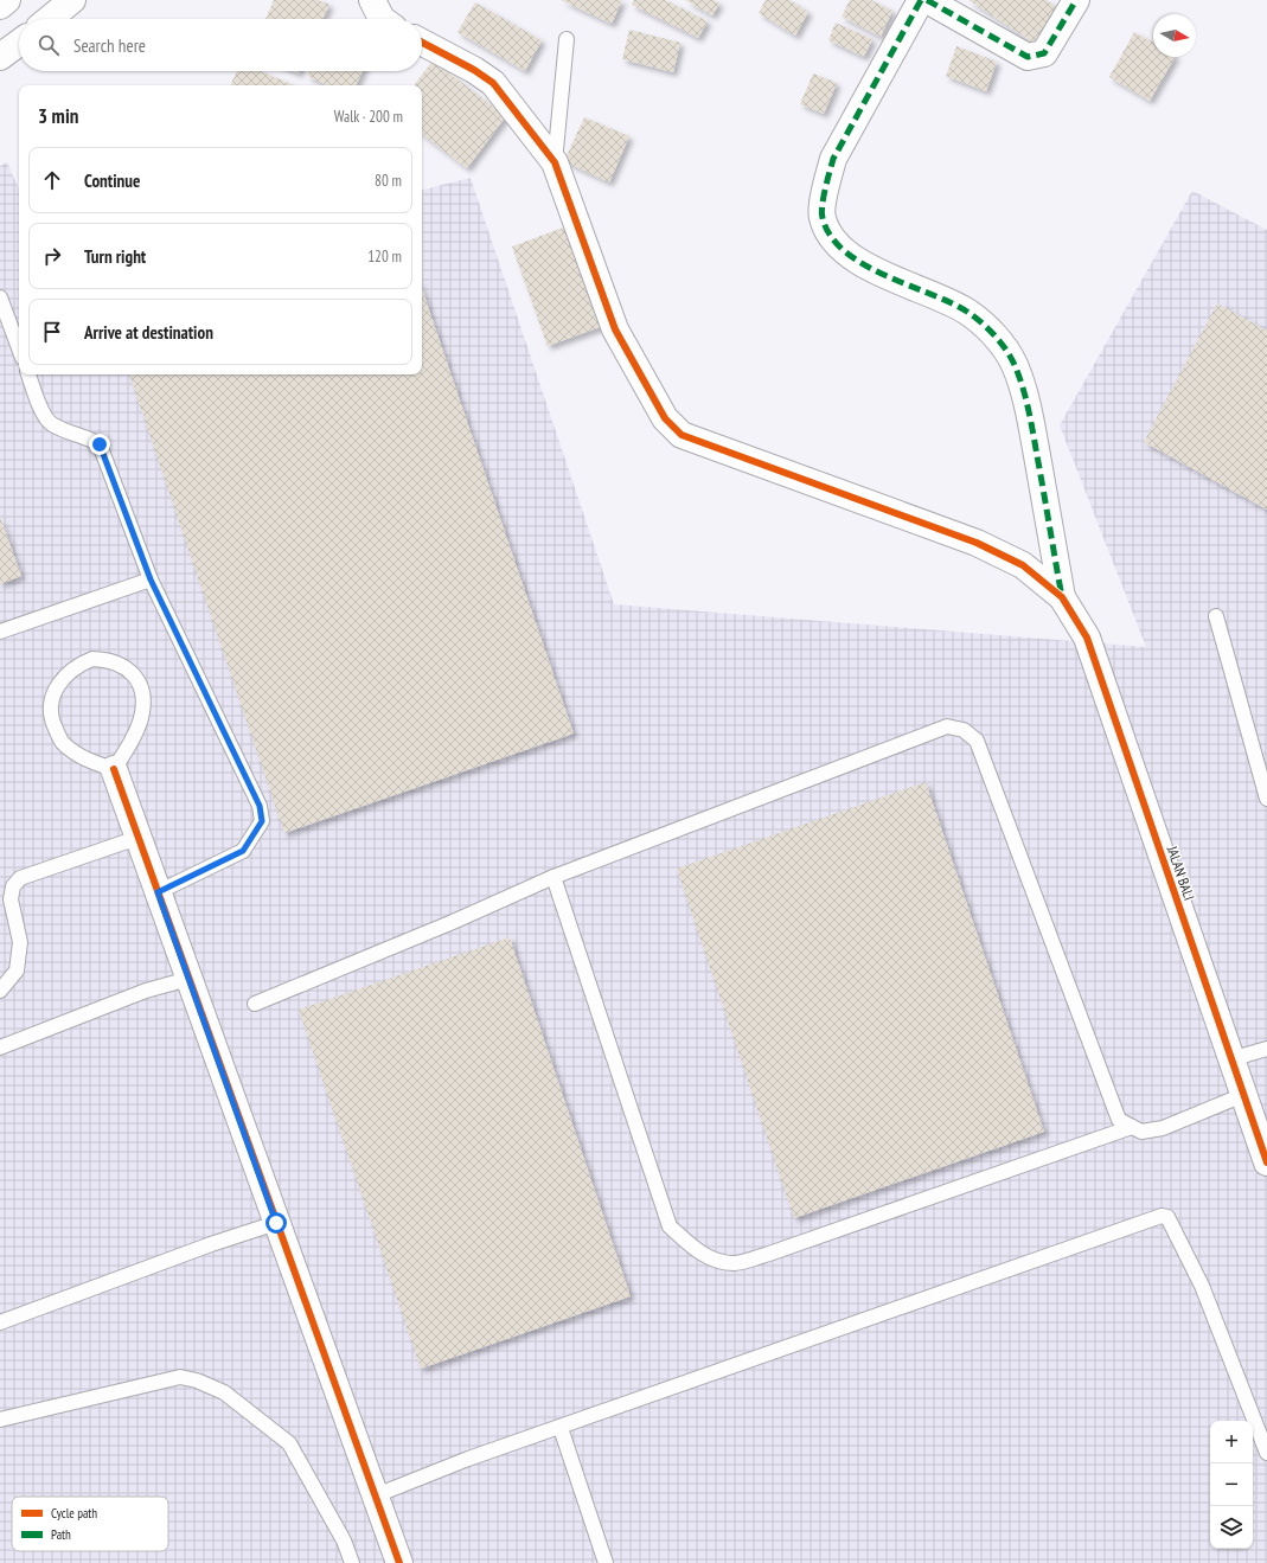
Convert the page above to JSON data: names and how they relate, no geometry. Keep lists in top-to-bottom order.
{
  "streets": {
    "street": ["JALAN BALI"]
  },
  "legend": ["Cycle path", "Path"],
  "north": "right",
  "page": {
    "search": "Search here",
    "heading": ["3 min", "Walk · 200 m"],
    "list": [
      ["Continue", "80 m"],
      ["Turn right", "120 m"],
      "Arrive at destination"
    ],
    "map_buttons": ["+", "−"]
  }
}
